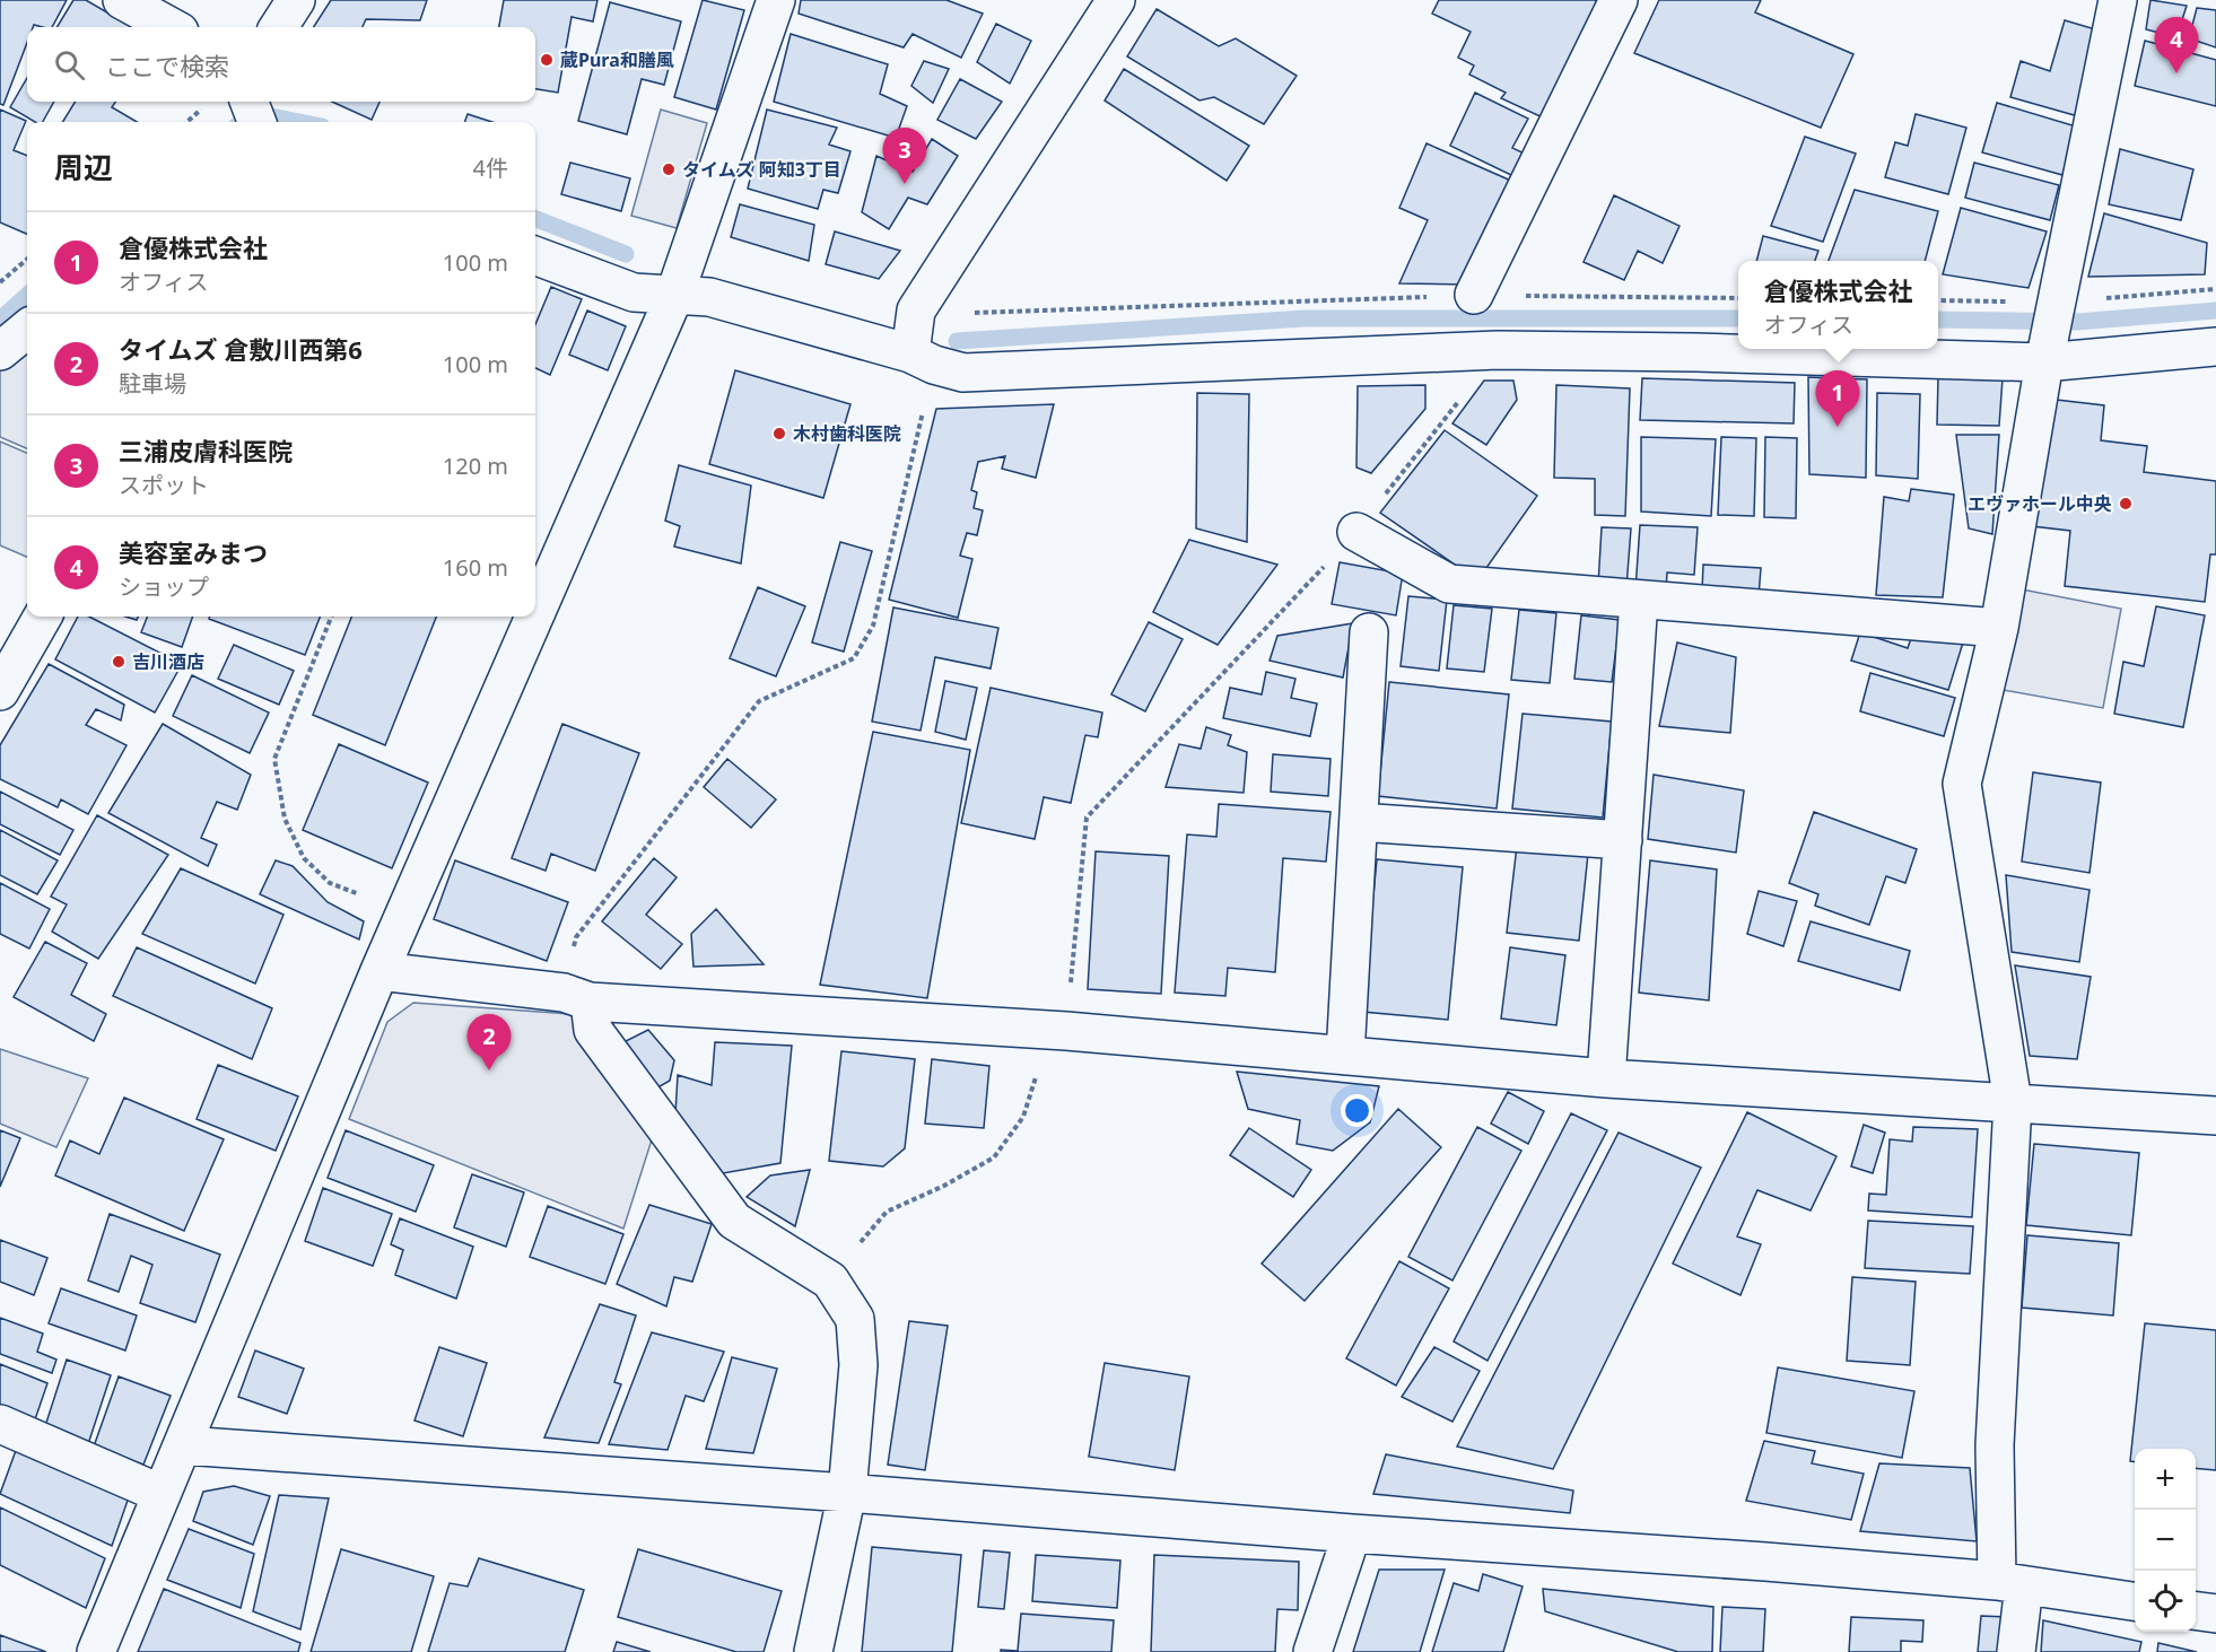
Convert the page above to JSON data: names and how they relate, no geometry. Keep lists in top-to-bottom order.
{
  "places": [
    "蔵Pura和膳風",
    "タイムズ 阿知3丁目",
    "木村歯科医院",
    "エヴァホール中央",
    "吉川酒店"
  ],
  "page": {
    "pins": [
      "4",
      "3",
      "1",
      "2"
    ],
    "search": "ここで検索",
    "heading": ["周辺", "4件"],
    "list": [
      {
        "mark": "1",
        "name": "倉優株式会社",
        "note": "オフィス",
        "value": "100 m"
      },
      {
        "mark": "2",
        "name": "タイムズ 倉敷川西第6",
        "note": "駐車場",
        "value": "100 m"
      },
      {
        "mark": "3",
        "name": "三浦皮膚科医院",
        "note": "スポット",
        "value": "120 m"
      },
      {
        "mark": "4",
        "name": "美容室みまつ",
        "note": "ショップ",
        "value": "160 m"
      }
    ],
    "popup": ["倉優株式会社", "オフィス"],
    "map_buttons": ["+", "−"]
  }
}
